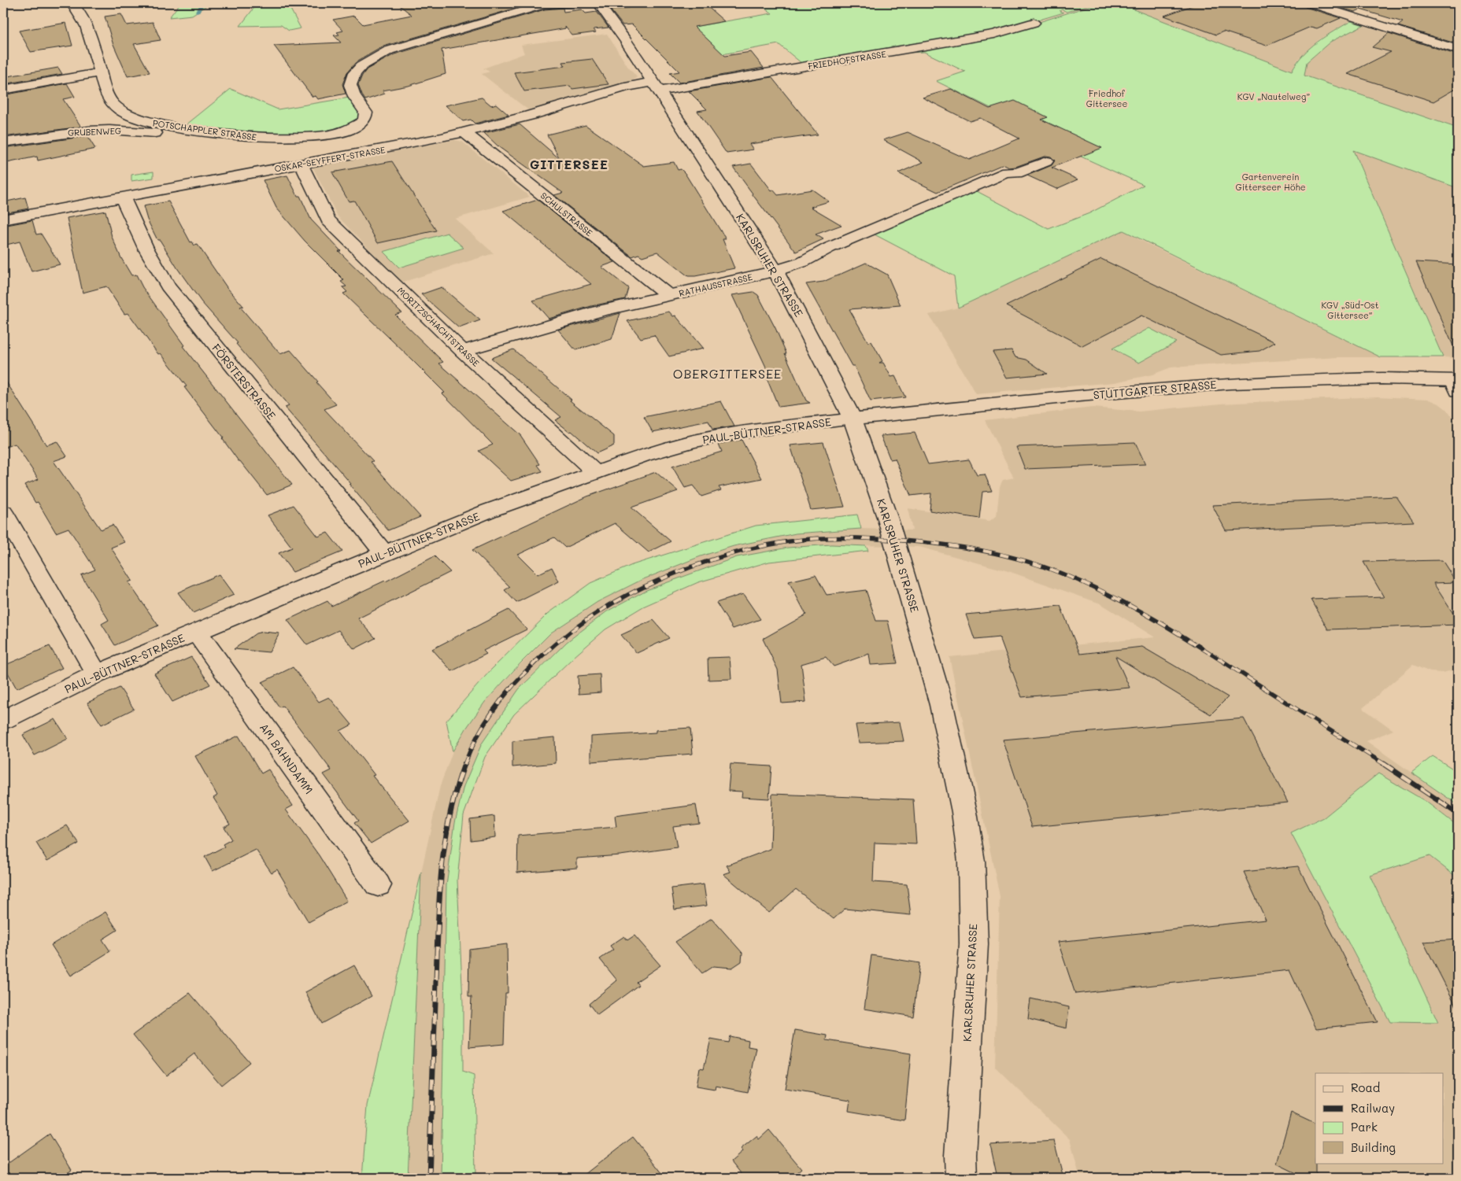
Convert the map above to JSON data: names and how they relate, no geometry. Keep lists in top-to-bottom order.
{
  "streets": {
    "street": [
      "FRIEDHOFSTRASSE",
      "POTSCHAPPLER STRASSE",
      "GRUBENWEG",
      "OSKAR-SEYFFERT-STRASSE",
      "SCHULSTRASSE",
      "KARLSRUHER STRASSE",
      "RATHAUSSTRASSE",
      "MORITZSCHACHTSTRASSE",
      "FÖRSTERSTRASSE",
      "STUTTGARTER STRASSE",
      "PAUL-BÜTTNER-STRASSE",
      "AM BAHNDAMM"
    ]
  },
  "crossings": [
    ["FRIEDHOFSTRASSE", "OSKAR-SEYFFERT-STRASSE"],
    ["FRIEDHOFSTRASSE", "KARLSRUHER STRASSE"],
    ["POTSCHAPPLER STRASSE", "GRUBENWEG"],
    ["OSKAR-SEYFFERT-STRASSE", "SCHULSTRASSE"],
    ["OSKAR-SEYFFERT-STRASSE", "KARLSRUHER STRASSE"],
    ["OSKAR-SEYFFERT-STRASSE", "MORITZSCHACHTSTRASSE"],
    ["OSKAR-SEYFFERT-STRASSE", "FÖRSTERSTRASSE"],
    ["SCHULSTRASSE", "RATHAUSSTRASSE"],
    ["KARLSRUHER STRASSE", "RATHAUSSTRASSE"],
    ["KARLSRUHER STRASSE", "STUTTGARTER STRASSE"],
    ["KARLSRUHER STRASSE", "PAUL-BÜTTNER-STRASSE"],
    ["RATHAUSSTRASSE", "MORITZSCHACHTSTRASSE"],
    ["MORITZSCHACHTSTRASSE", "PAUL-BÜTTNER-STRASSE"],
    ["FÖRSTERSTRASSE", "PAUL-BÜTTNER-STRASSE"],
    ["STUTTGARTER STRASSE", "PAUL-BÜTTNER-STRASSE"],
    ["PAUL-BÜTTNER-STRASSE", "AM BAHNDAMM"]
  ],
  "districts": ["GITTERSEE", "OBERGITTERSEE"],
  "parks": [
    "Friedhof Gittersee",
    "KGV „Nautelweg“",
    "Gartenverein Gitterseer Höhe",
    "KGV „Süd-Ost Gittersee“"
  ],
  "legend": [
    "Road",
    "Railway",
    "Park",
    "Building"
  ]
}
